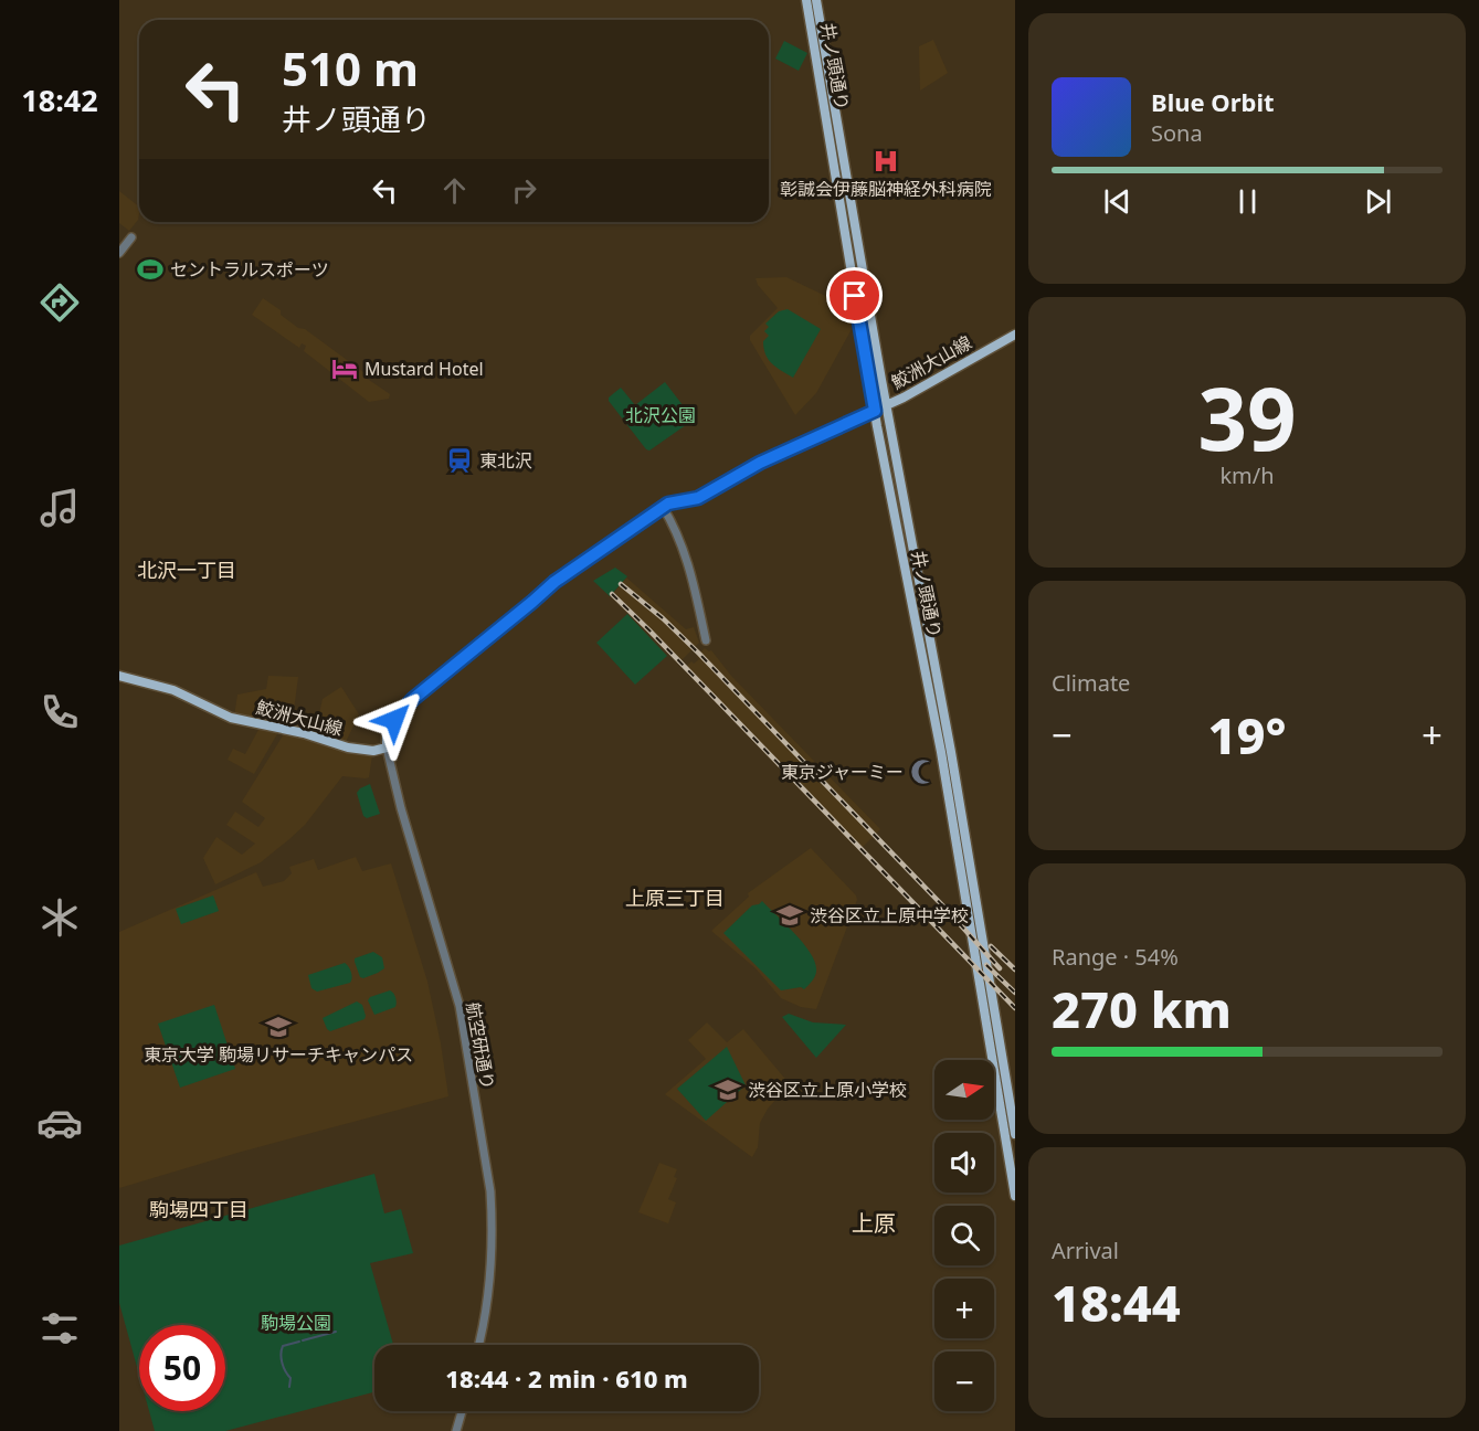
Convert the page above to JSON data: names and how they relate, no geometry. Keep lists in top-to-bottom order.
{
  "streets": {
    "main road": ["井ノ頭通り", "鮫洲大山線"],
    "street": ["航空研通り"]
  },
  "crossings": [
    ["井ノ頭通り", "鮫洲大山線"],
    ["鮫洲大山線", "航空研通り"]
  ],
  "districts": [
    "北沢一丁目",
    "上原三丁目",
    "駒場四丁目",
    "上原"
  ],
  "parks": ["北沢公園", "駒場公園"],
  "places": {
    "hospital": ["彰誠会伊藤脳神経外科病院"],
    "sports": ["セントラルスポーツ"],
    "hotel": ["Mustard Hotel"],
    "station": ["東北沢"],
    "mosque": ["東京ジャーミー"],
    "school or university": ["渋谷区立上原中学校", "東京大学 駒場リサーチキャンパス", "渋谷区立上原小学校"]
  },
  "north": "right",
  "page": {
    "tabs": "18:42",
    "turn": ["510 m", "井ノ頭通り"],
    "song": ["Blue Orbit", "Sona"],
    "tile": [
      ["39", "km/h"],
      "Climate",
      ["Range · 54%", "270 km"],
      ["Arrival", "18:44"]
    ],
    "heat": ["−", "19°", "+"],
    "map_buttons": ["+", "−"],
    "limit": "50",
    "trip": "18:44 · 2 min · 610 m"
  }
}
